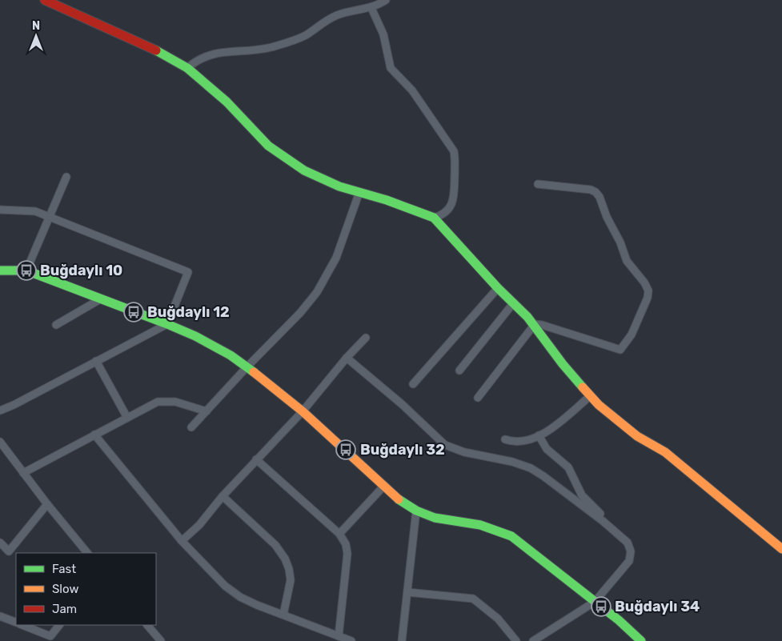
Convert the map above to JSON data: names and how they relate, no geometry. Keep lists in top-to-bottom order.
{
  "places": {
    "bus stop": [
      "Buğdaylı 10",
      "Buğdaylı 12",
      "Buğdaylı 32",
      "Buğdaylı 34"
    ]
  },
  "legend": ["Fast", "Slow", "Jam"],
  "north": "top"
}
